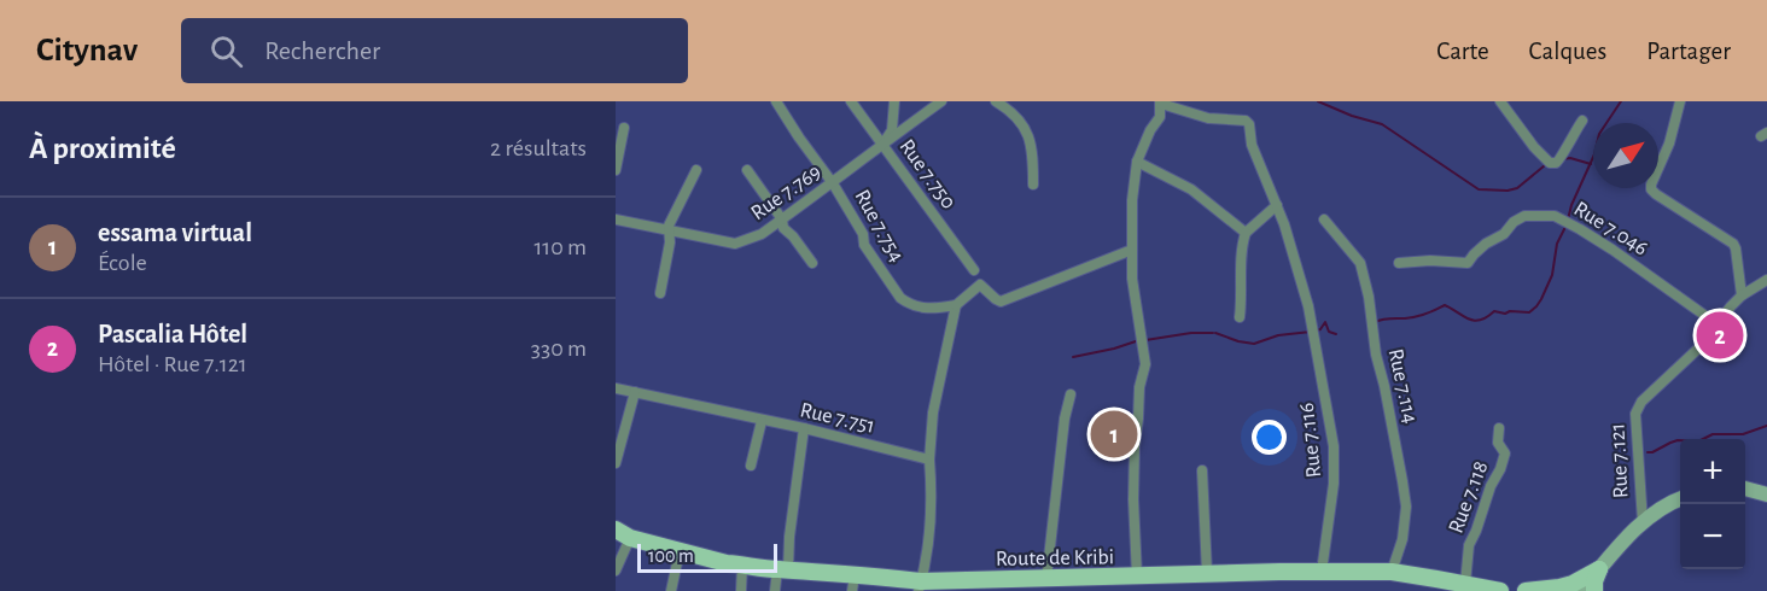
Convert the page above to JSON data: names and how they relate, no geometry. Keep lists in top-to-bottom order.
{
  "streets": {
    "main road": ["Route de Kribi"],
    "street": [
      "Rue 7.750",
      "Rue 7.769",
      "Rue 7.754",
      "Rue 7.046",
      "Rue 7.114",
      "Rue 7.751",
      "Rue 7.116",
      "Rue 7.121",
      "Rue 7.118"
    ]
  },
  "crossings": [
    ["Rue 7.750", "Rue 7.769"],
    ["Rue 7.769", "Rue 7.754"],
    ["Rue 7.046", "Rue 7.121"],
    ["Rue 7.114", "Route de Kribi"],
    ["Rue 7.116", "Route de Kribi"],
    ["Rue 7.118", "Route de Kribi"]
  ],
  "scale_bar": "100 m",
  "north": "top right",
  "page": {
    "header": "Citynav",
    "search": "Rechercher",
    "nav": ["Carte", "Calques", "Partager"],
    "heading": ["À proximité", "2 résultats"],
    "list": [
      {
        "mark": "1",
        "name": "essama virtual",
        "note": "École",
        "value": "110 m"
      },
      {
        "mark": "2",
        "name": "Pascalia Hôtel",
        "note": "Hôtel · Rue 7.121",
        "value": "330 m"
      }
    ],
    "pins": ["2", "1"],
    "map_buttons": ["+", "−"],
    "scale": "100 m"
  }
}
